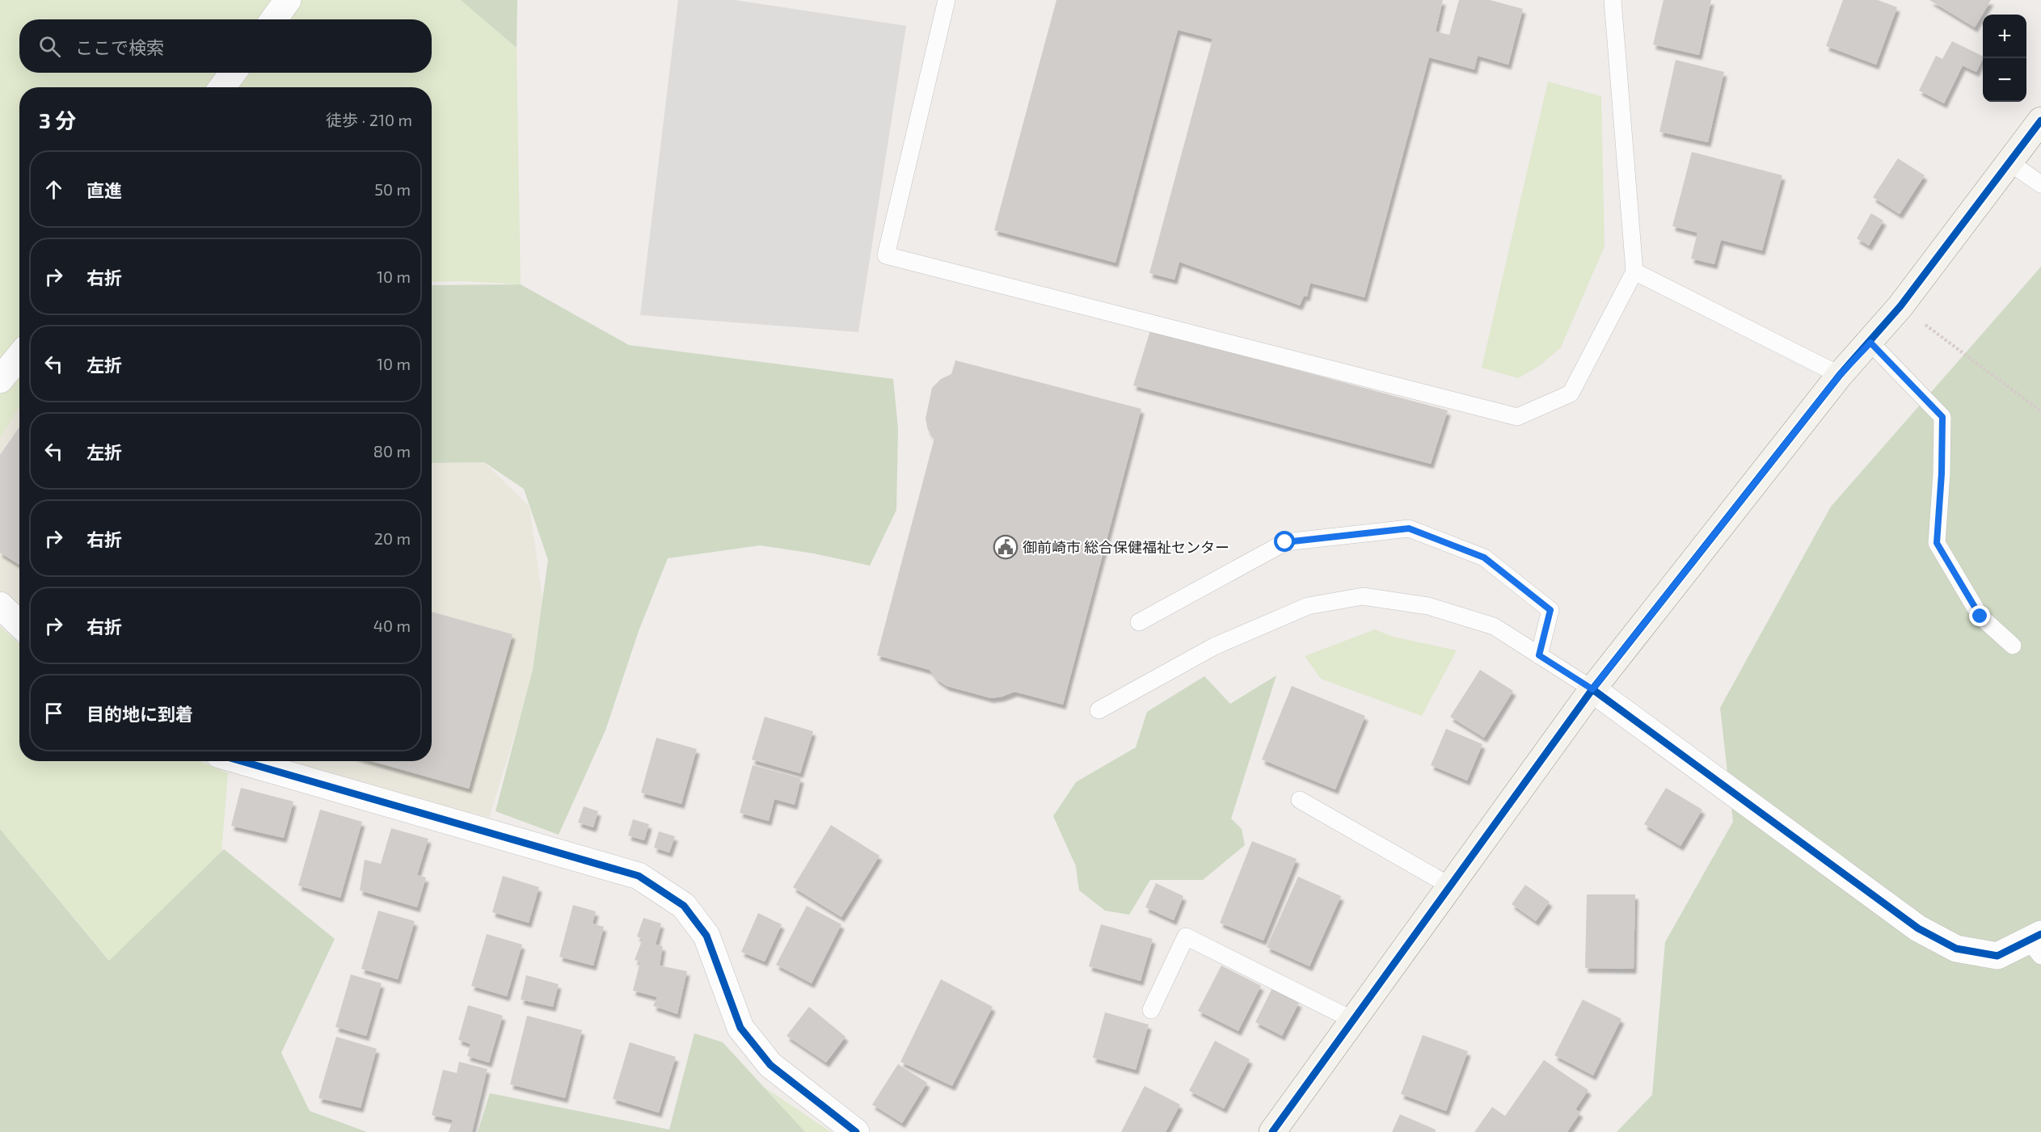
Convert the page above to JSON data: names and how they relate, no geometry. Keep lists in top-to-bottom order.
{
  "places": {
    "public building": ["御前崎市 総合保健福祉センター"]
  },
  "page": {
    "map_buttons": ["+", "−"],
    "search": "ここで検索",
    "heading": ["3 分", "徒歩 · 210 m"],
    "list": [
      ["直進", "50 m"],
      ["右折", "10 m"],
      ["左折", "10 m"],
      ["左折", "80 m"],
      ["右折", "20 m"],
      ["右折", "40 m"],
      "目的地に到着"
    ]
  }
}
